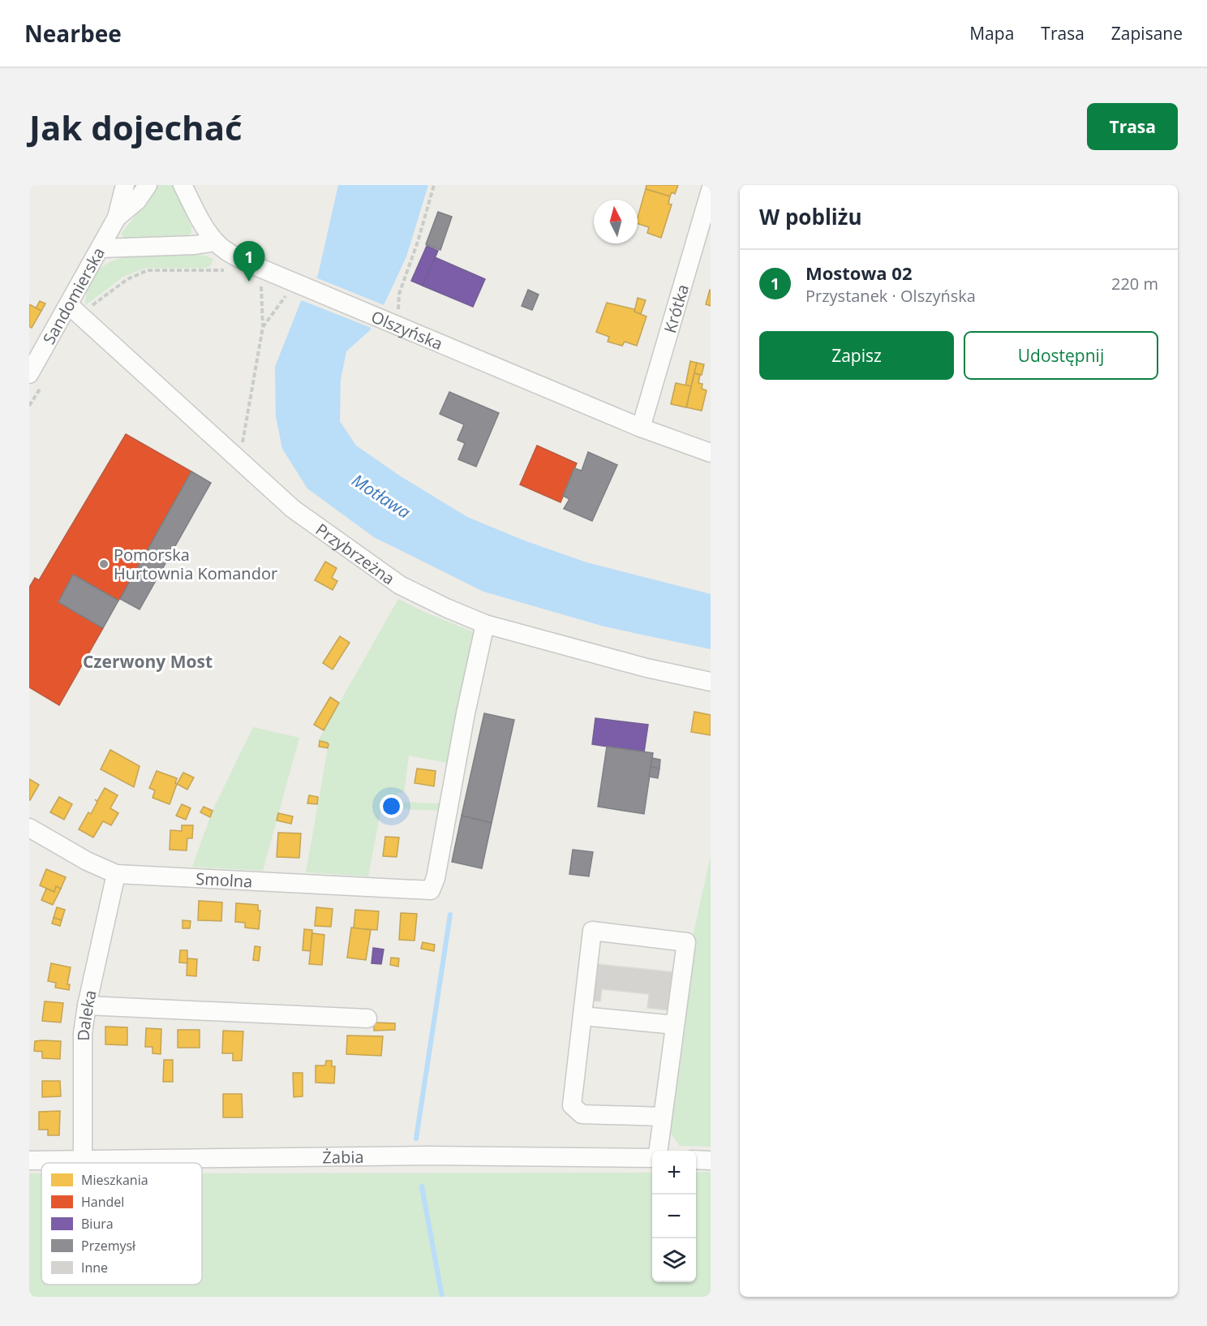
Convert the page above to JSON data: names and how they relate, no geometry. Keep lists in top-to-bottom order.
{
  "streets": {
    "street": [
      "Sandomierska",
      "Krótka",
      "Olszyńska",
      "Przybrzeżna",
      "Smolna",
      "Daleka",
      "Żabia"
    ]
  },
  "crossings": [
    ["Sandomierska", "Przybrzeżna"],
    ["Krótka", "Olszyńska"],
    ["Przybrzeżna", "Smolna"],
    ["Smolna", "Daleka"],
    ["Daleka", "Żabia"]
  ],
  "districts": ["Czerwony Most"],
  "water": ["Motława"],
  "places": ["Pomorska Hurtownia Komandor"],
  "legend": [
    "Mieszkania",
    "Handel",
    "Biura",
    "Przemysł",
    "Inne"
  ],
  "north": "top",
  "page": {
    "header": "Nearbee",
    "nav": ["Mapa", "Trasa", "Zapisane"],
    "buttons": [
      "Trasa",
      ["Zapisz", "Udostępnij"]
    ],
    "title": "Jak dojechać",
    "heading": "W pobliżu",
    "pins": "1",
    "list": [
      {
        "mark": "1",
        "name": "Mostowa 02",
        "note": "Przystanek · Olszyńska",
        "value": "220 m"
      }
    ],
    "map_buttons": ["+", "−"]
  }
}
